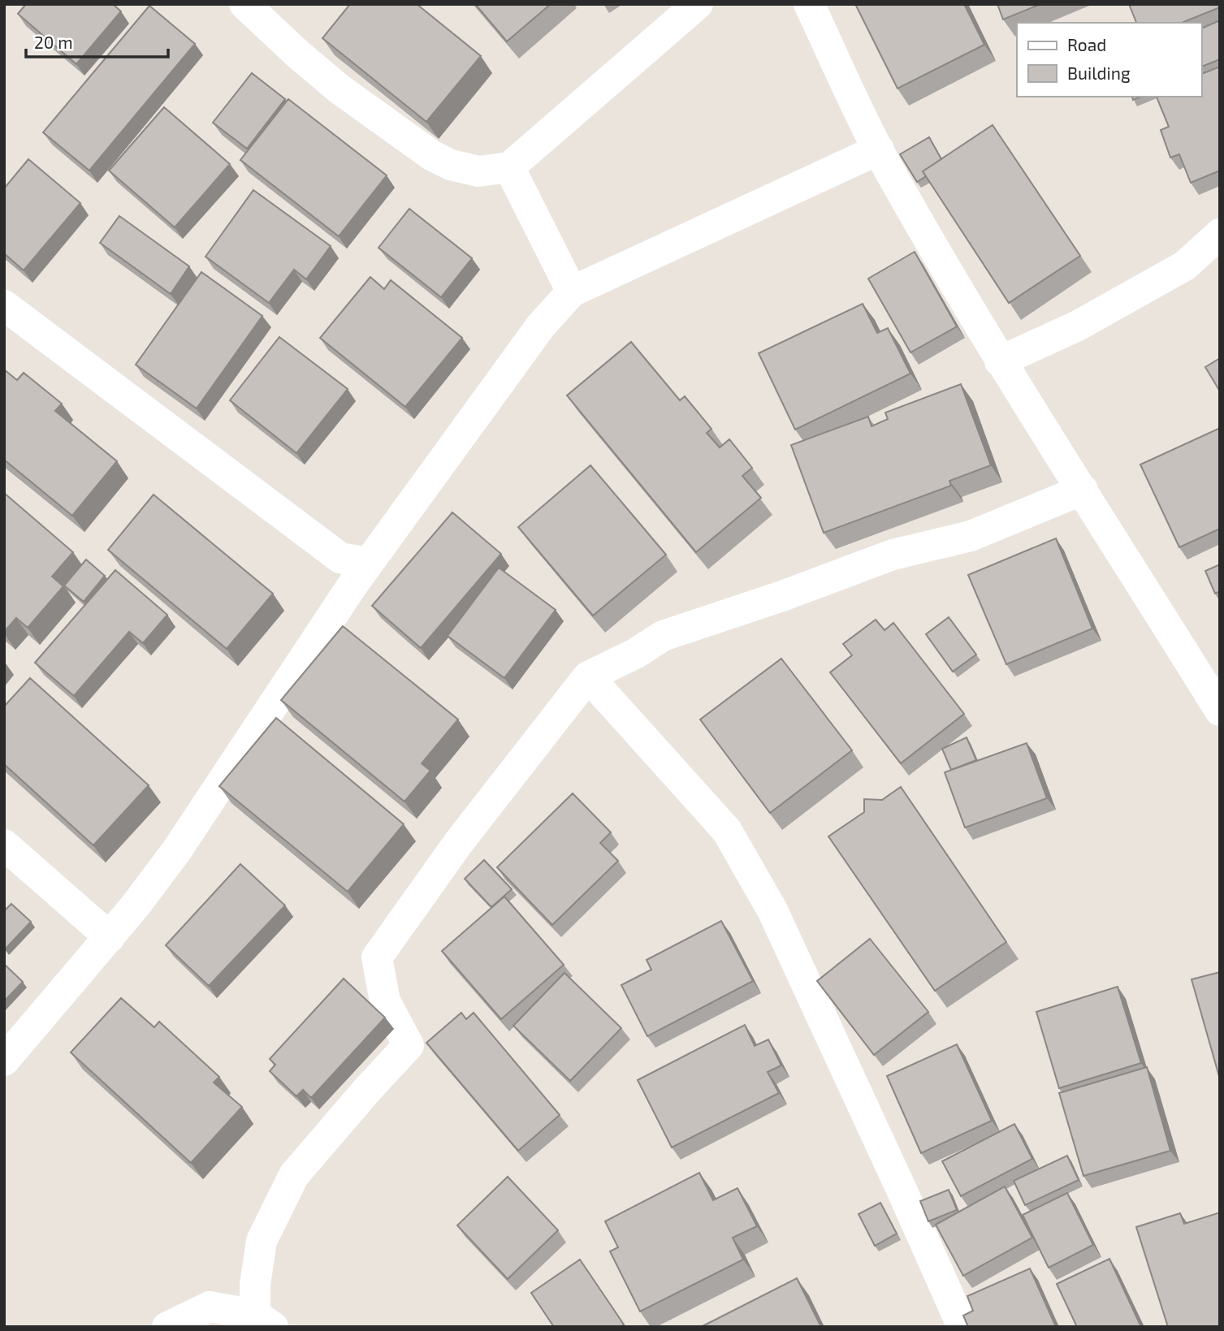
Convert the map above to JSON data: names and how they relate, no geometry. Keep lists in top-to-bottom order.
{
  "legend": ["Road", "Building"],
  "scale_bar": "20 m"
}
